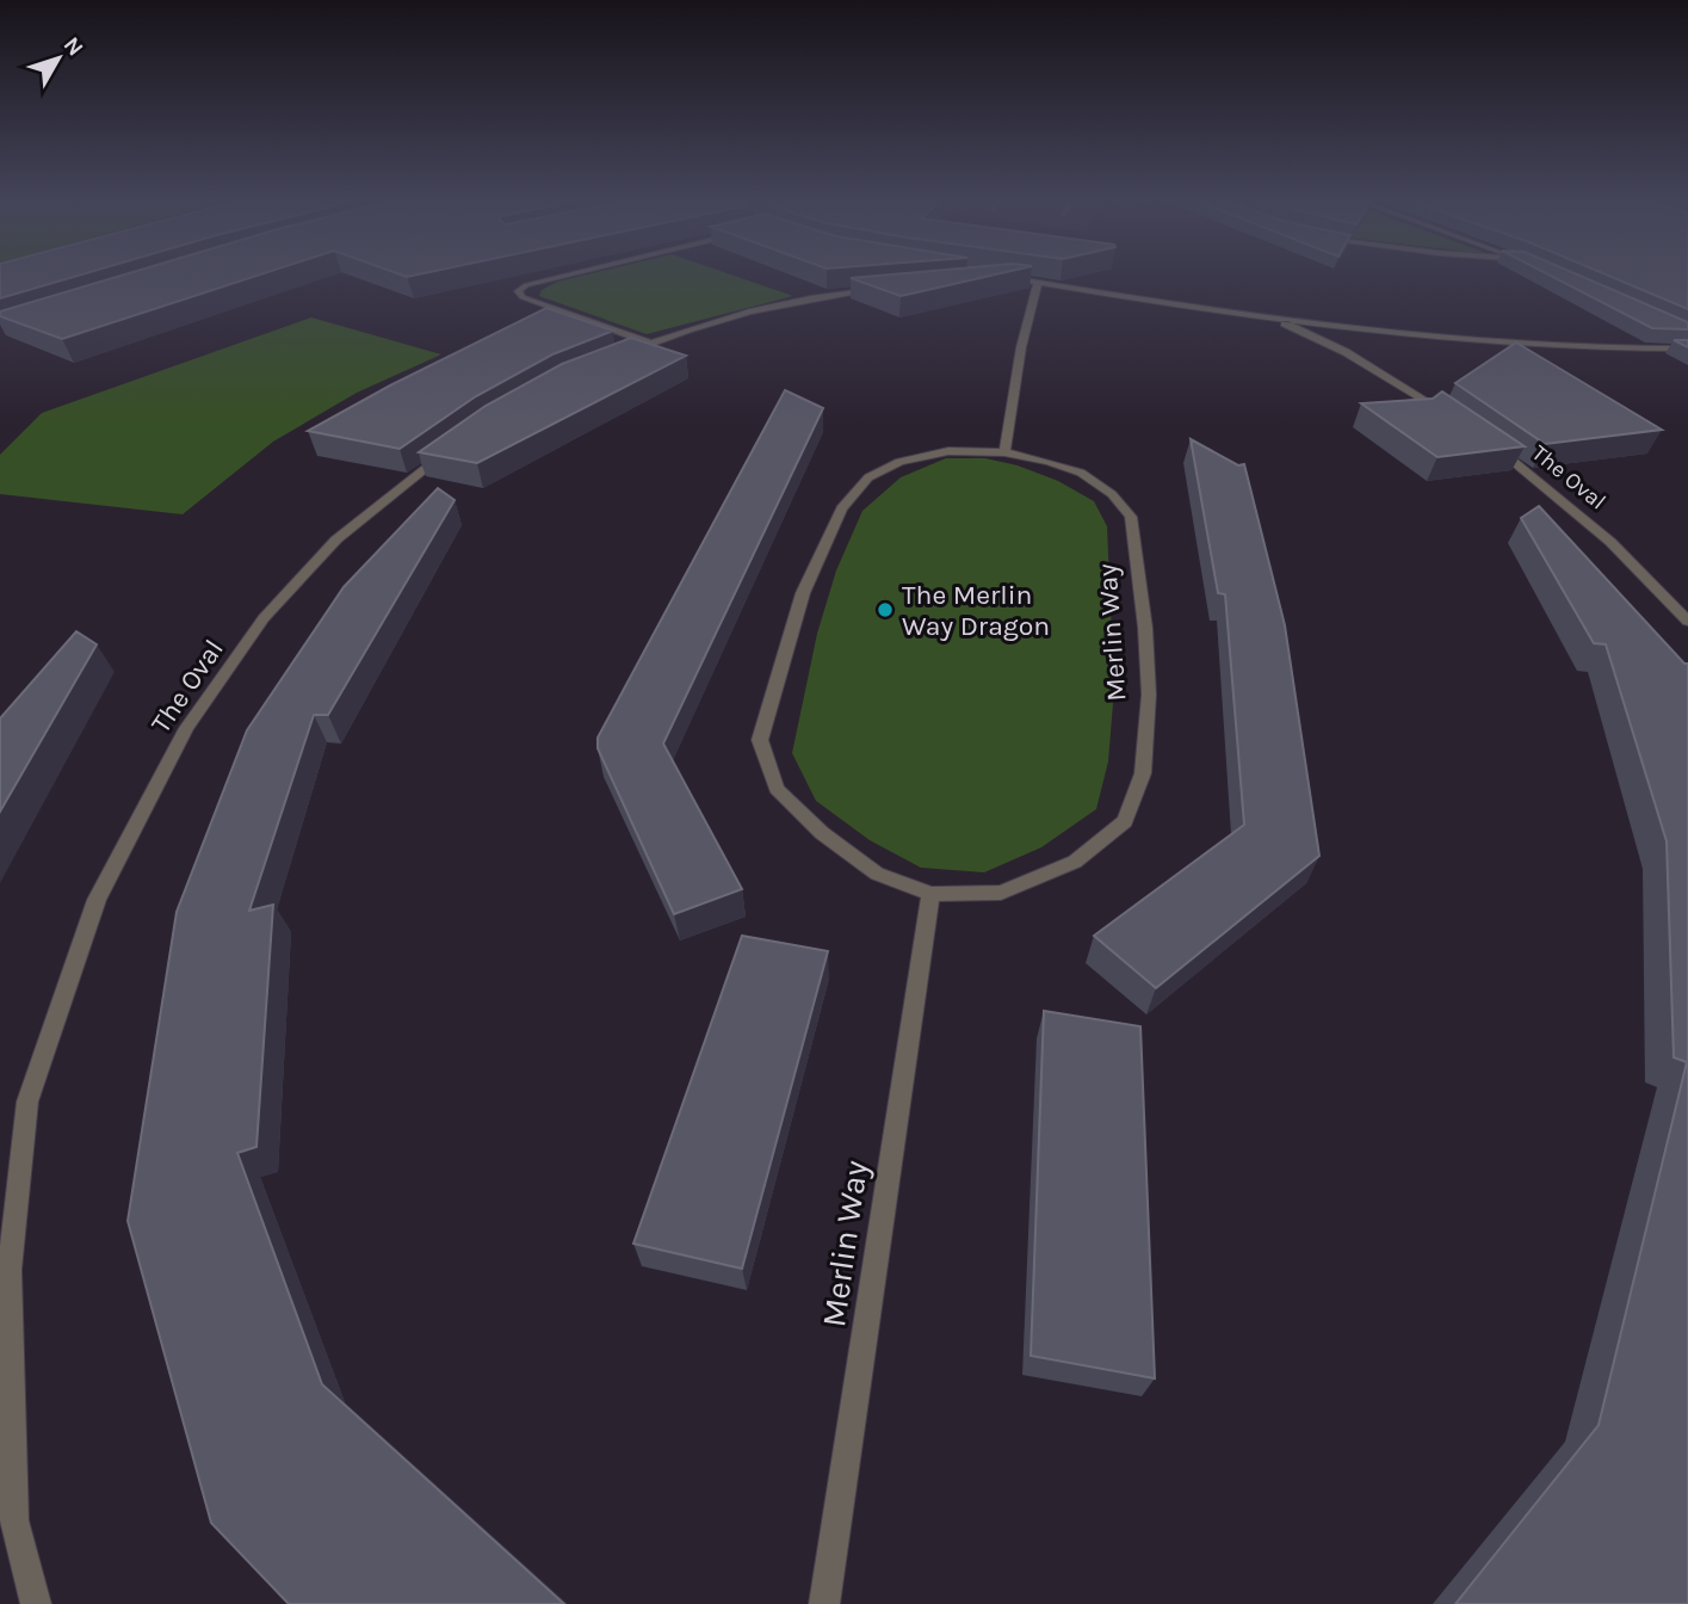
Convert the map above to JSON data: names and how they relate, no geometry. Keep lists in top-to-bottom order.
{
  "streets": {
    "street": ["The Oval", "Merlin Way"]
  },
  "places": ["The Merlin Way Dragon"],
  "north": "top right"
}
